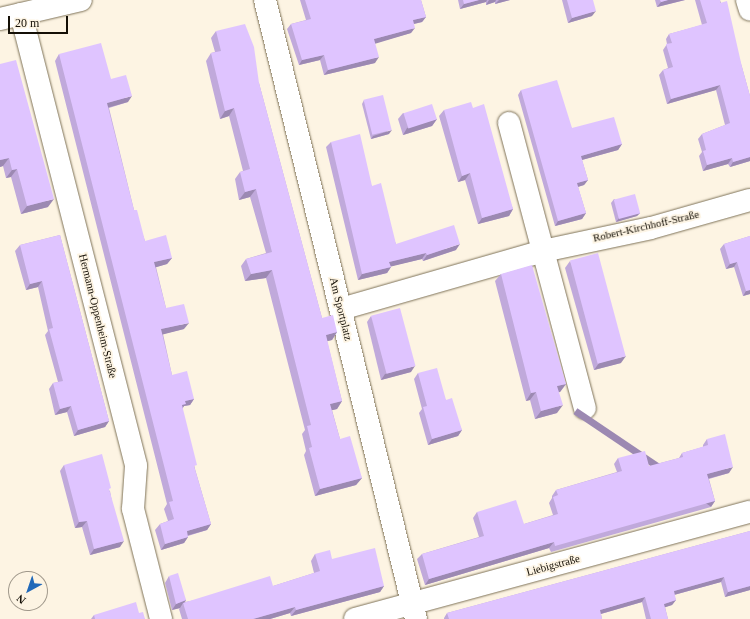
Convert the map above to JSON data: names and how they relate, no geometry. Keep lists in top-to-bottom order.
{
  "streets": {
    "street": [
      "Robert-Kirchhoff-Straße",
      "Am Sportplatz",
      "Hermann-Oppenheim-Straße",
      "Liebigstraße"
    ]
  },
  "crossings": [
    ["Robert-Kirchhoff-Straße", "Am Sportplatz"],
    ["Am Sportplatz", "Liebigstraße"]
  ],
  "scale_bar": "20 m",
  "north": "bottom left"
}
